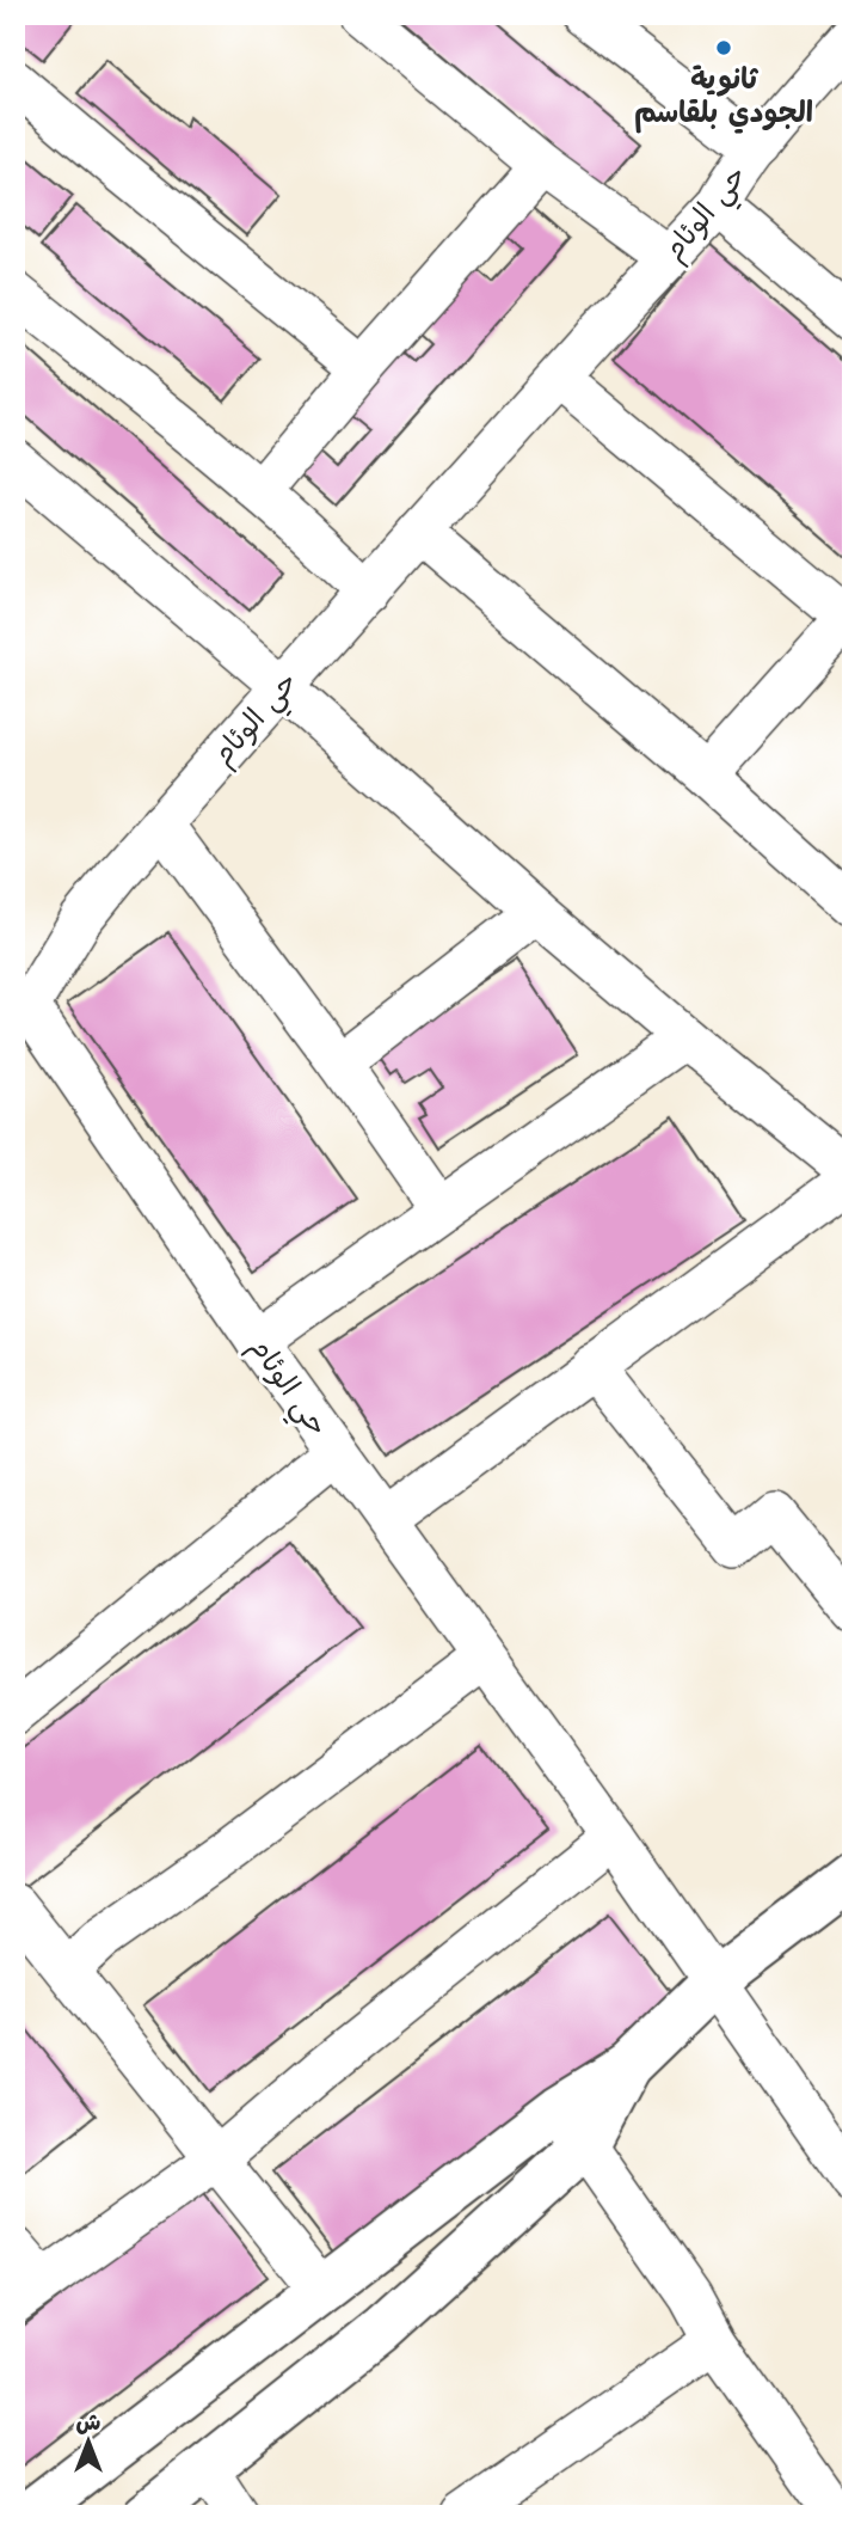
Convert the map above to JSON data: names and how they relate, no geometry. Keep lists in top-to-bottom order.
{
  "streets": {
    "street": ["حي الوئام"]
  },
  "places": ["ثانوية الجودي بلقاسم"],
  "north": "top"
}
